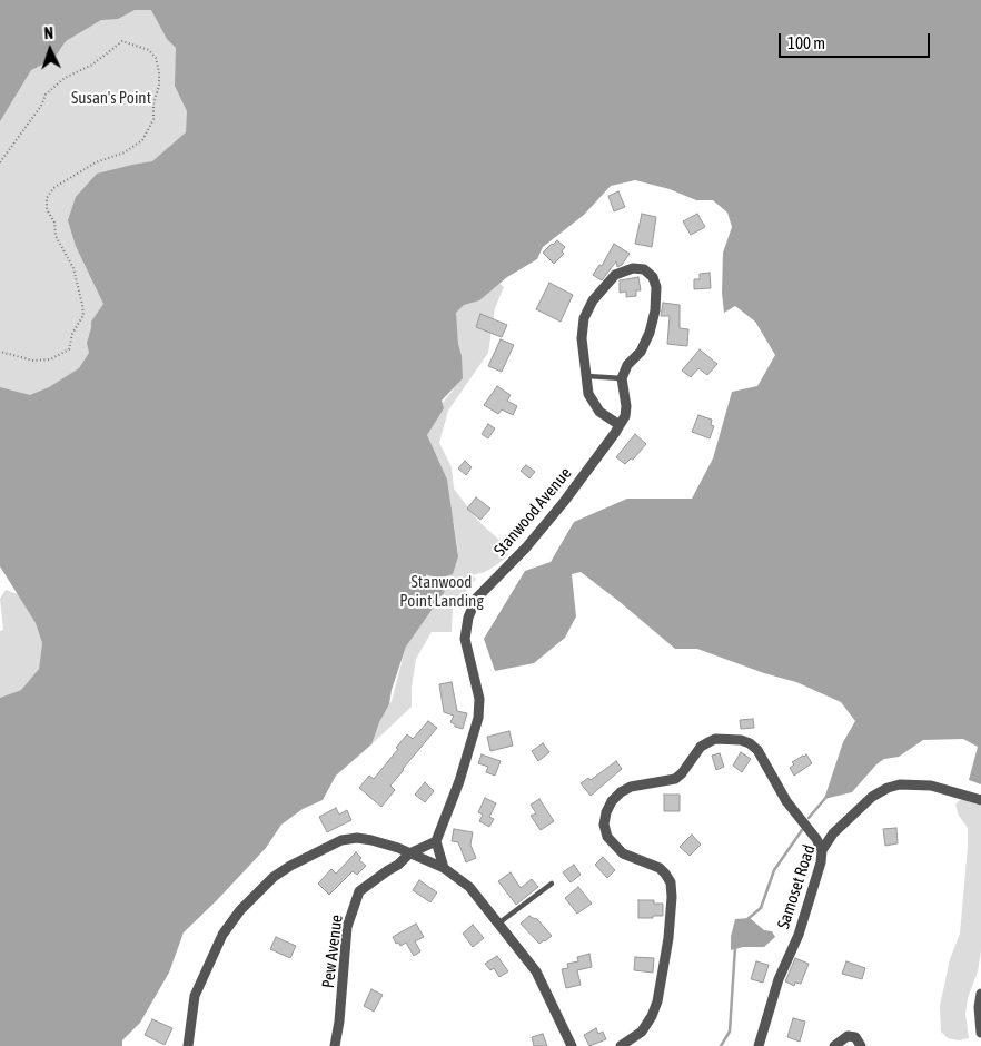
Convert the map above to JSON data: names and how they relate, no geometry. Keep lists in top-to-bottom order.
{
  "streets": {
    "street": ["Stanwood Avenue", "Samoset Road", "Pew Avenue"]
  },
  "parks": ["Susan's Point", "Stanwood Point Landing"],
  "scale_bar": "100 m",
  "north": "top"
}
